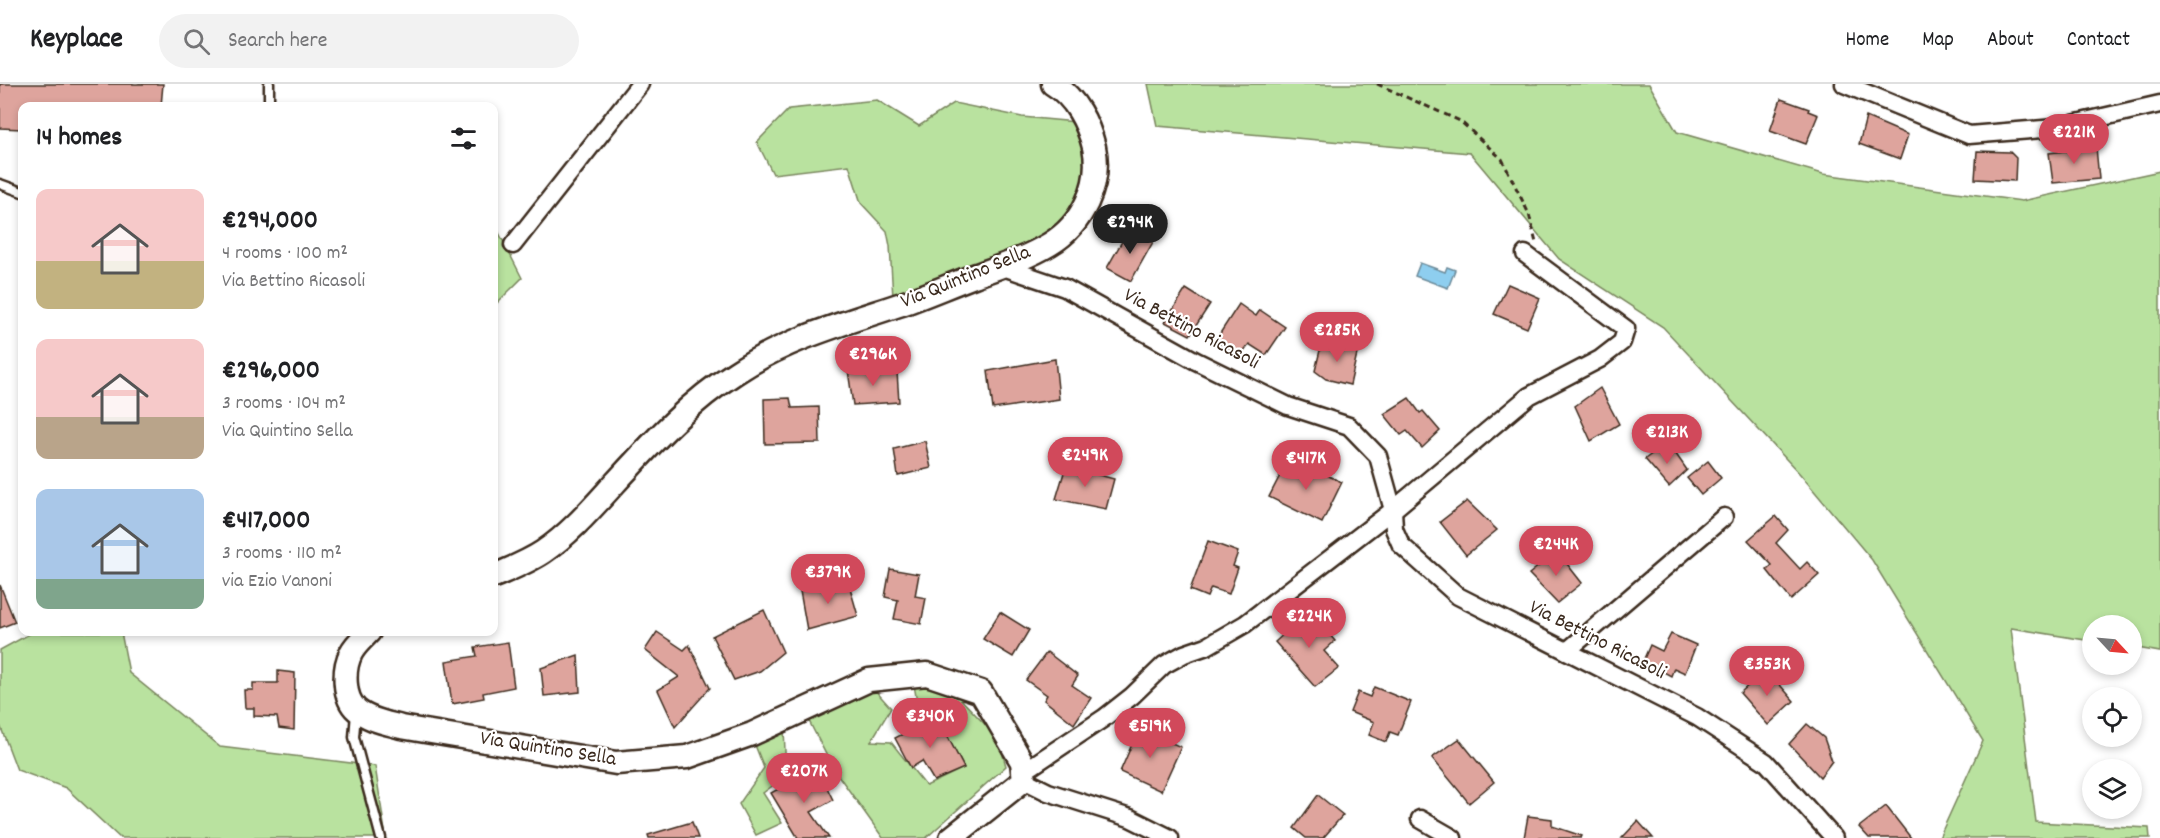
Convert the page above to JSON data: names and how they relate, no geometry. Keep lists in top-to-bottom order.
{
  "streets": {
    "street": ["Via Quintino Sella", "Via Bettino Ricasoli"]
  },
  "crossings": [
    ["Via Quintino Sella", "Via Bettino Ricasoli"]
  ],
  "north": "bottom right",
  "page": {
    "header": "Keyplace",
    "search": "Search here",
    "nav": [
      "Home",
      "Map",
      "About",
      "Contact"
    ],
    "heading": "14 homes",
    "price": [
      "€221K",
      "€294K",
      "€285K",
      "€296K",
      "€213K",
      "€249K",
      "€417K",
      "€244K",
      "€379K",
      "€224K",
      "€353K",
      "€340K",
      "€519K",
      "€207K"
    ],
    "list": [
      {
        "name": "€294,000",
        "note": "4 rooms · 100 m² · Via Bettino Ricasoli"
      },
      {
        "name": "€296,000",
        "note": "3 rooms · 104 m² · Via Quintino Sella"
      },
      {
        "name": "€417,000",
        "note": "3 rooms · 110 m² · via Ezio Vanoni"
      }
    ]
  }
}
